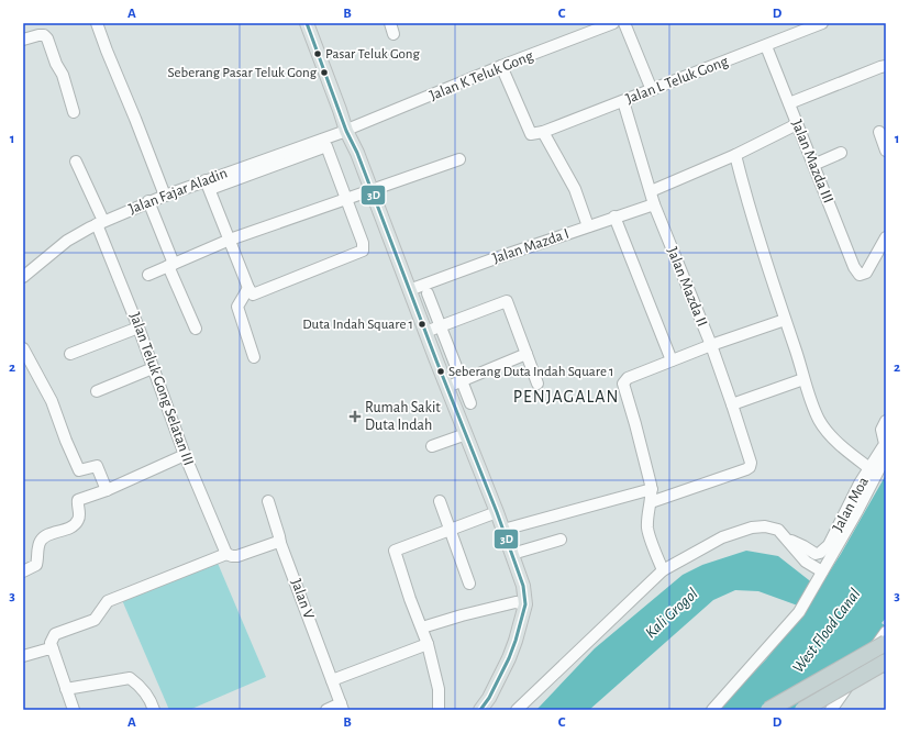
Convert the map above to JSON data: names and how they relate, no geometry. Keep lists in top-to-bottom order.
{
  "streets": {
    "street": [
      "Jalan K Teluk Gong",
      "Jalan L Teluk Gong",
      "Jalan Mazda III",
      "Jalan Fajar Aladin",
      "Jalan Mazda I",
      "Jalan Mazda II",
      "Jalan Teluk Gong Selatan III",
      "Jalan Moa",
      "Jalan V"
    ]
  },
  "crossings": [
    ["Jalan K Teluk Gong", "Jalan L Teluk Gong"],
    ["Jalan K Teluk Gong", "Jalan Fajar Aladin"],
    ["Jalan L Teluk Gong", "Jalan Mazda III"],
    ["Jalan L Teluk Gong", "Jalan Mazda II"],
    ["Jalan Fajar Aladin", "Jalan Teluk Gong Selatan III"],
    ["Jalan Mazda I", "Jalan Mazda II"]
  ],
  "districts": ["PENJAGALAN"],
  "water": ["Kali Grogol", "West Flood Canal"],
  "places": {
    "other": [
      "Pasar Teluk Gong",
      "Seberang Pasar Teluk Gong",
      "Duta Indah Square 1",
      "Seberang Duta Indah Square 1"
    ],
    "health": ["Rumah Sakit Duta Indah"]
  },
  "lines": ["transit line 3D"],
  "grid": {
    "columns": [
      "A",
      "B",
      "C",
      "D"
    ],
    "rows": ["1", "2", "3"]
  }
}
